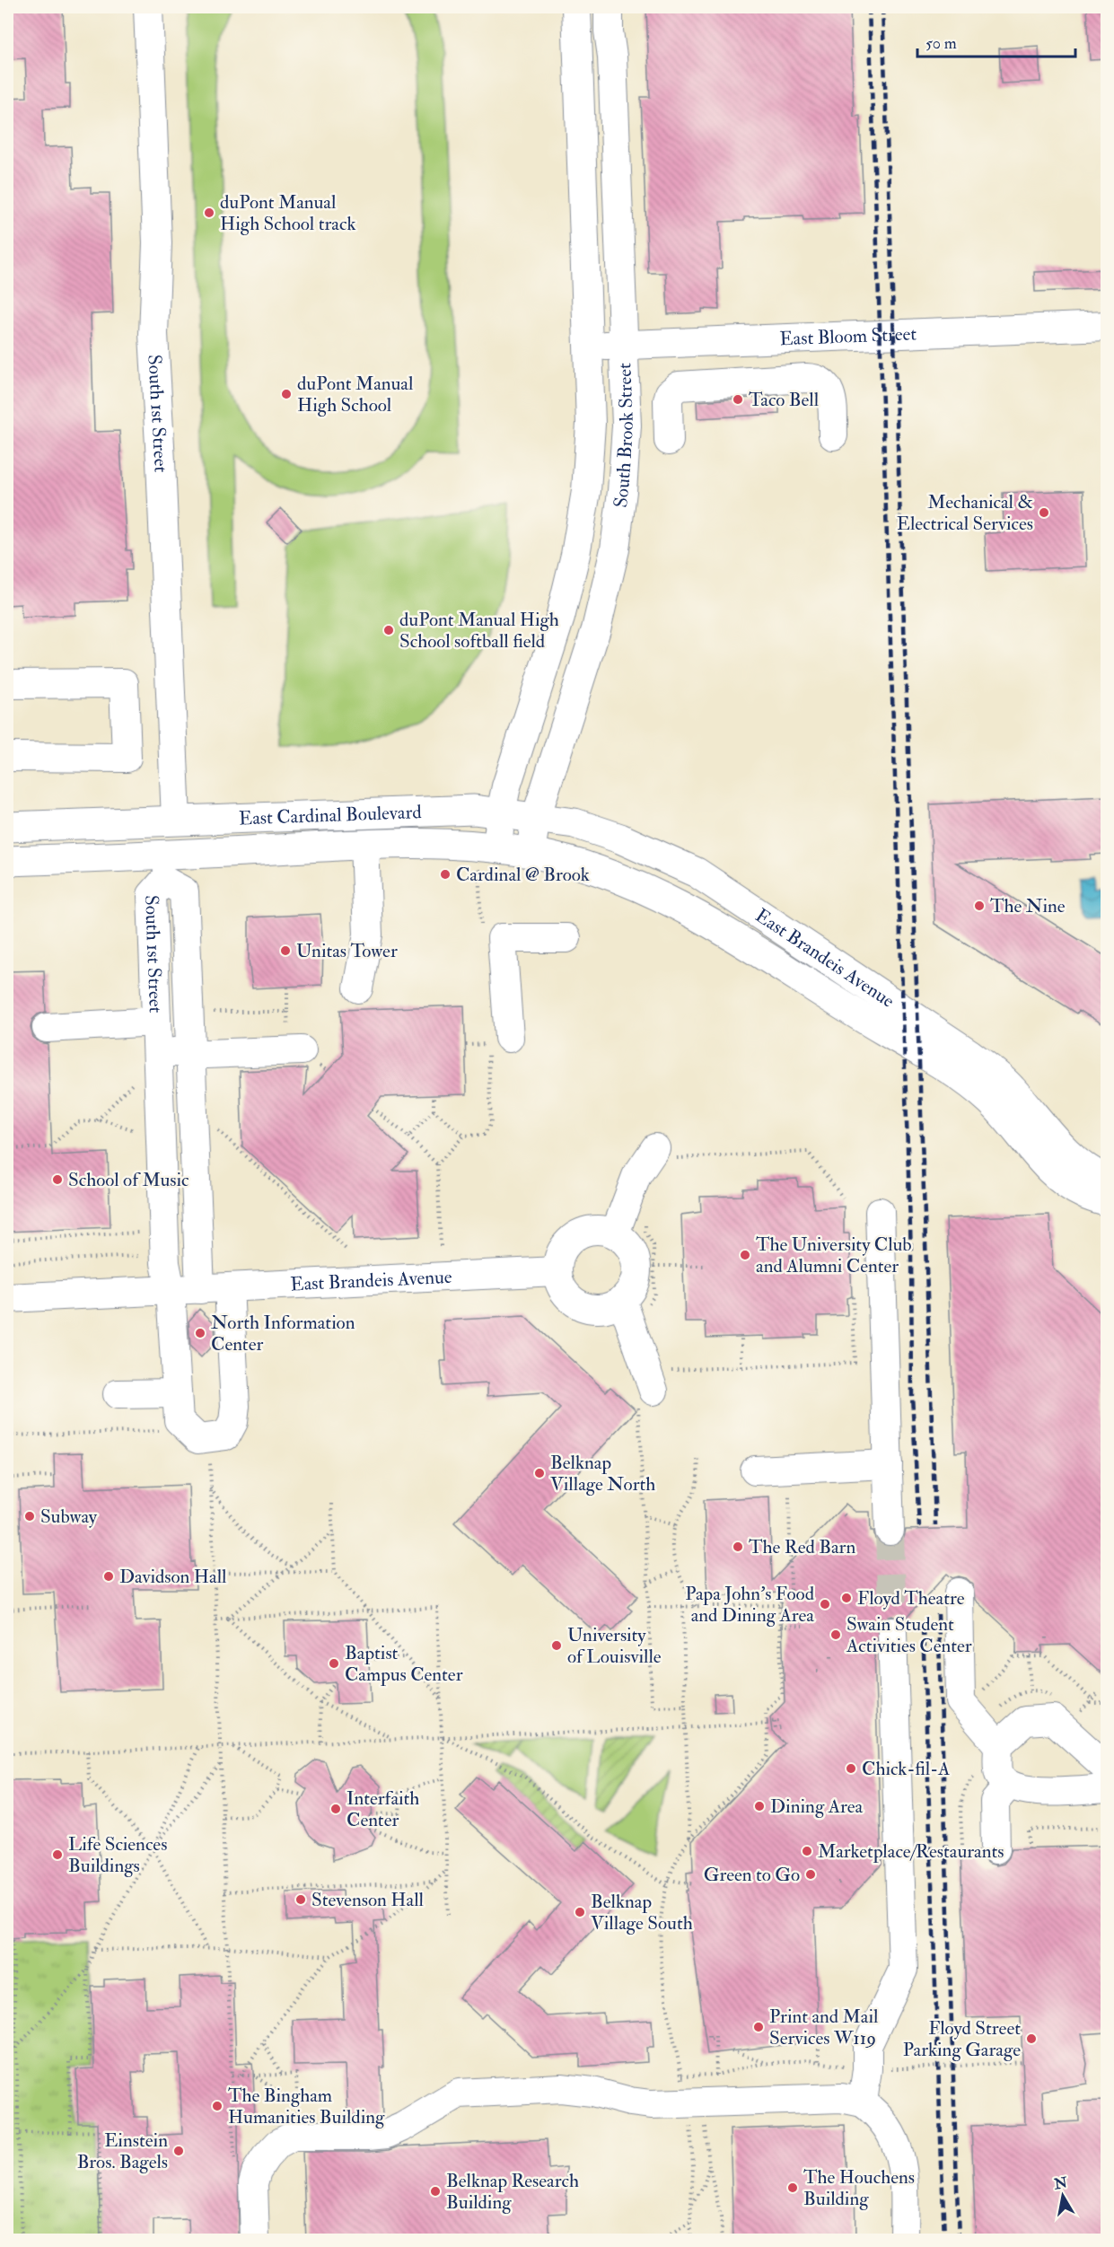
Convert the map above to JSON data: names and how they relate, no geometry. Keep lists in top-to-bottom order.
{
  "streets": {
    "main road": ["East Cardinal Boulevard", "East Brandeis Avenue"],
    "street": ["East Bloom Street", "South 1st Street", "South Brook Street"]
  },
  "crossings": [
    ["East Bloom Street", "South Brook Street"],
    ["South 1st Street", "East Cardinal Boulevard"],
    ["South 1st Street", "East Brandeis Avenue"],
    ["South Brook Street", "East Cardinal Boulevard"],
    ["South Brook Street", "East Brandeis Avenue"],
    ["East Cardinal Boulevard", "East Brandeis Avenue"]
  ],
  "places": [
    "duPont Manual High School track",
    "duPont Manual High School",
    "Taco Bell",
    "Mechanical & Electrical Services",
    "duPont Manual High School softball field",
    "Cardinal @ Brook",
    "The Nine",
    "Unitas Tower",
    "School of Music",
    "The University Club and Alumni Center",
    "North Information Center",
    "Belknap Village North",
    "Subway",
    "The Red Barn",
    "Davidson Hall",
    "Floyd Theatre",
    "Papa John's Food and Dining Area",
    "Swain Student Activities Center",
    "University of Louisville",
    "Baptist Campus Center",
    "Chick-fil-A",
    "Dining Area",
    "Interfaith Center",
    "Marketplace/Restaurants",
    "Life Sciences Buildings",
    "Green to Go",
    "Stevenson Hall",
    "Belknap Village South",
    "Print and Mail Services W119",
    "Floyd Street Parking Garage",
    "The Bingham Humanities Building",
    "Einstein Bros. Bagels",
    "The Houchens Building",
    "Belknap Research Building"
  ],
  "scale_bar": "50 m",
  "north": "top"
}
